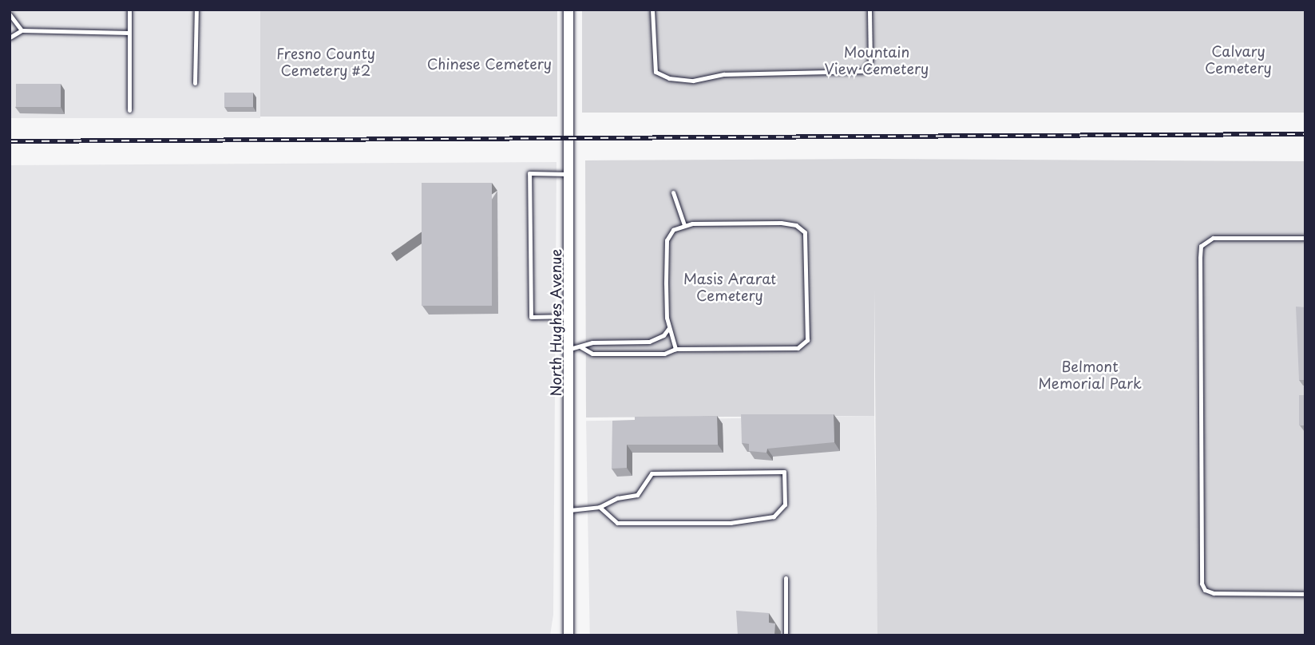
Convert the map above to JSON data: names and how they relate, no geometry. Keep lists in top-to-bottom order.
{
  "streets": {
    "street": ["North Hughes Avenue"]
  },
  "parks": [
    "Calvary Cemetery",
    "Mountain View Cemetery",
    "Fresno County Cemetery #2",
    "Chinese Cemetery",
    "Masis Ararat Cemetery",
    "Belmont Memorial Park"
  ]
}
